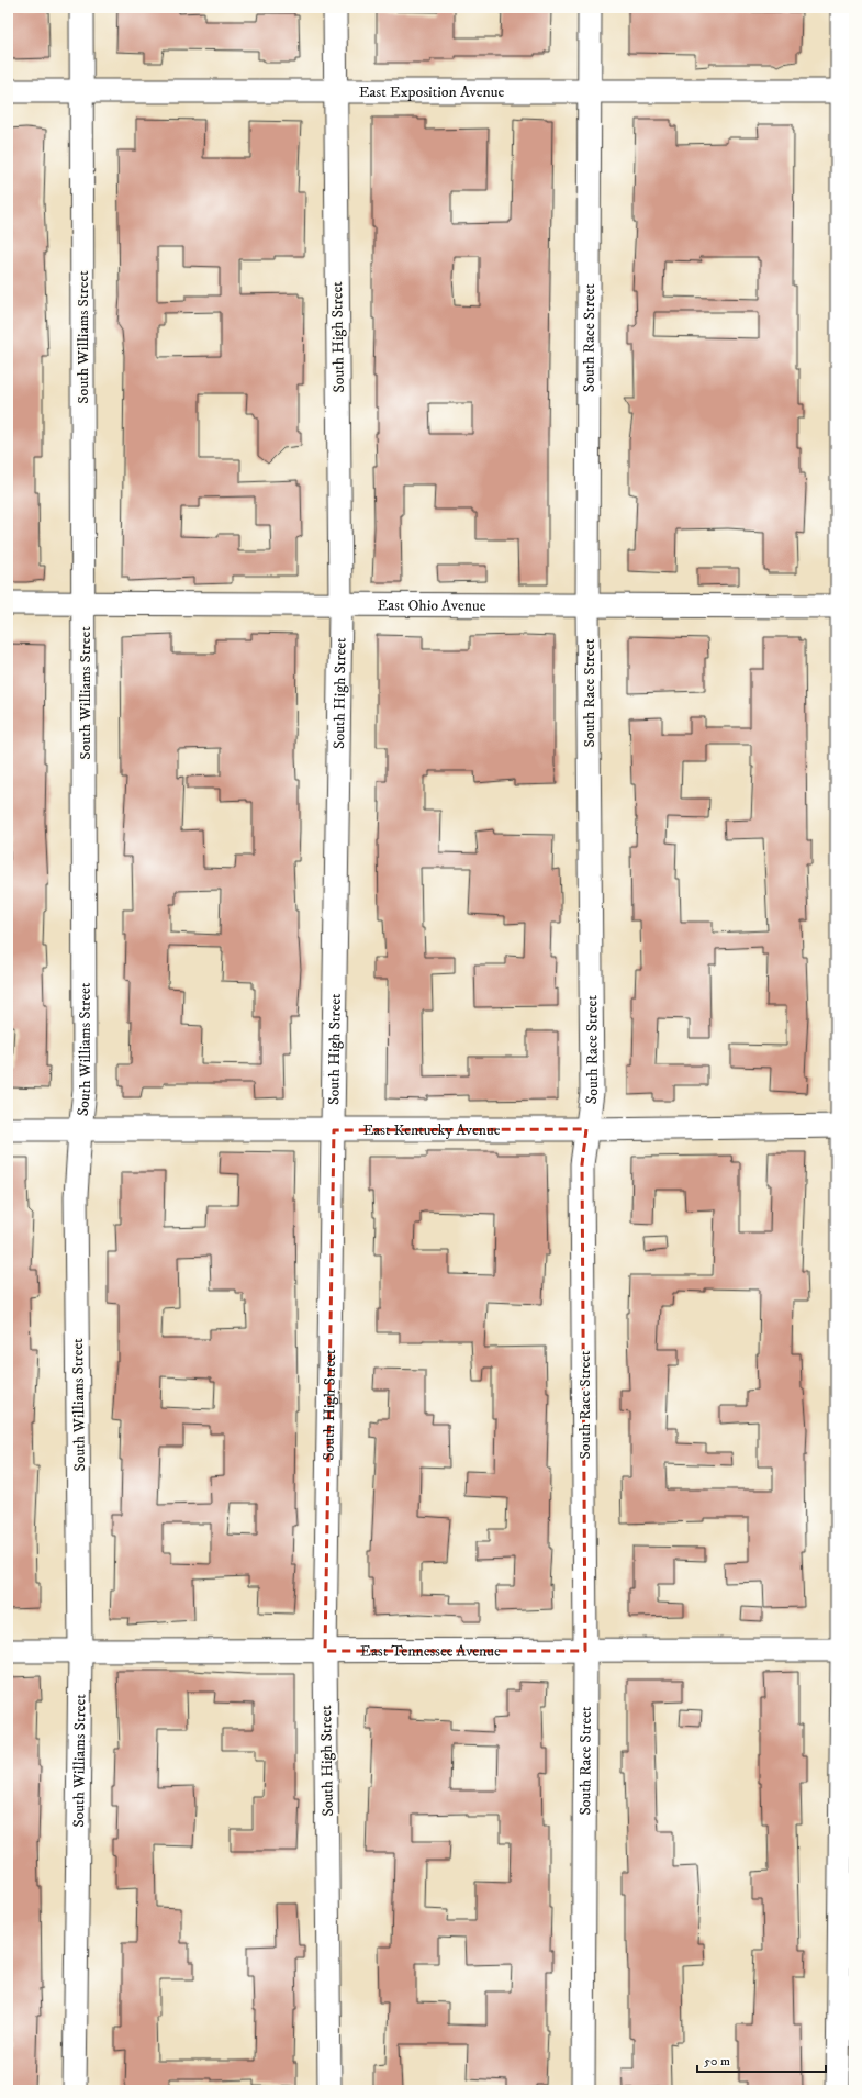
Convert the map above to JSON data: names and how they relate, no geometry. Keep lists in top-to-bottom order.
{
  "streets": {
    "street": [
      "East Exposition Avenue",
      "South Williams Street",
      "South High Street",
      "South Race Street",
      "East Ohio Avenue",
      "East Kentucky Avenue",
      "East Tennessee Avenue"
    ]
  },
  "crossings": [
    ["East Exposition Avenue", "South Williams Street"],
    ["East Exposition Avenue", "South High Street"],
    ["East Exposition Avenue", "South Race Street"],
    ["South Williams Street", "East Ohio Avenue"],
    ["South Williams Street", "East Kentucky Avenue"],
    ["South Williams Street", "East Tennessee Avenue"],
    ["South High Street", "East Ohio Avenue"],
    ["South High Street", "East Kentucky Avenue"],
    ["South High Street", "East Tennessee Avenue"],
    ["South Race Street", "East Ohio Avenue"],
    ["South Race Street", "East Kentucky Avenue"],
    ["South Race Street", "East Tennessee Avenue"]
  ],
  "scale_bar": "50 m"
}
